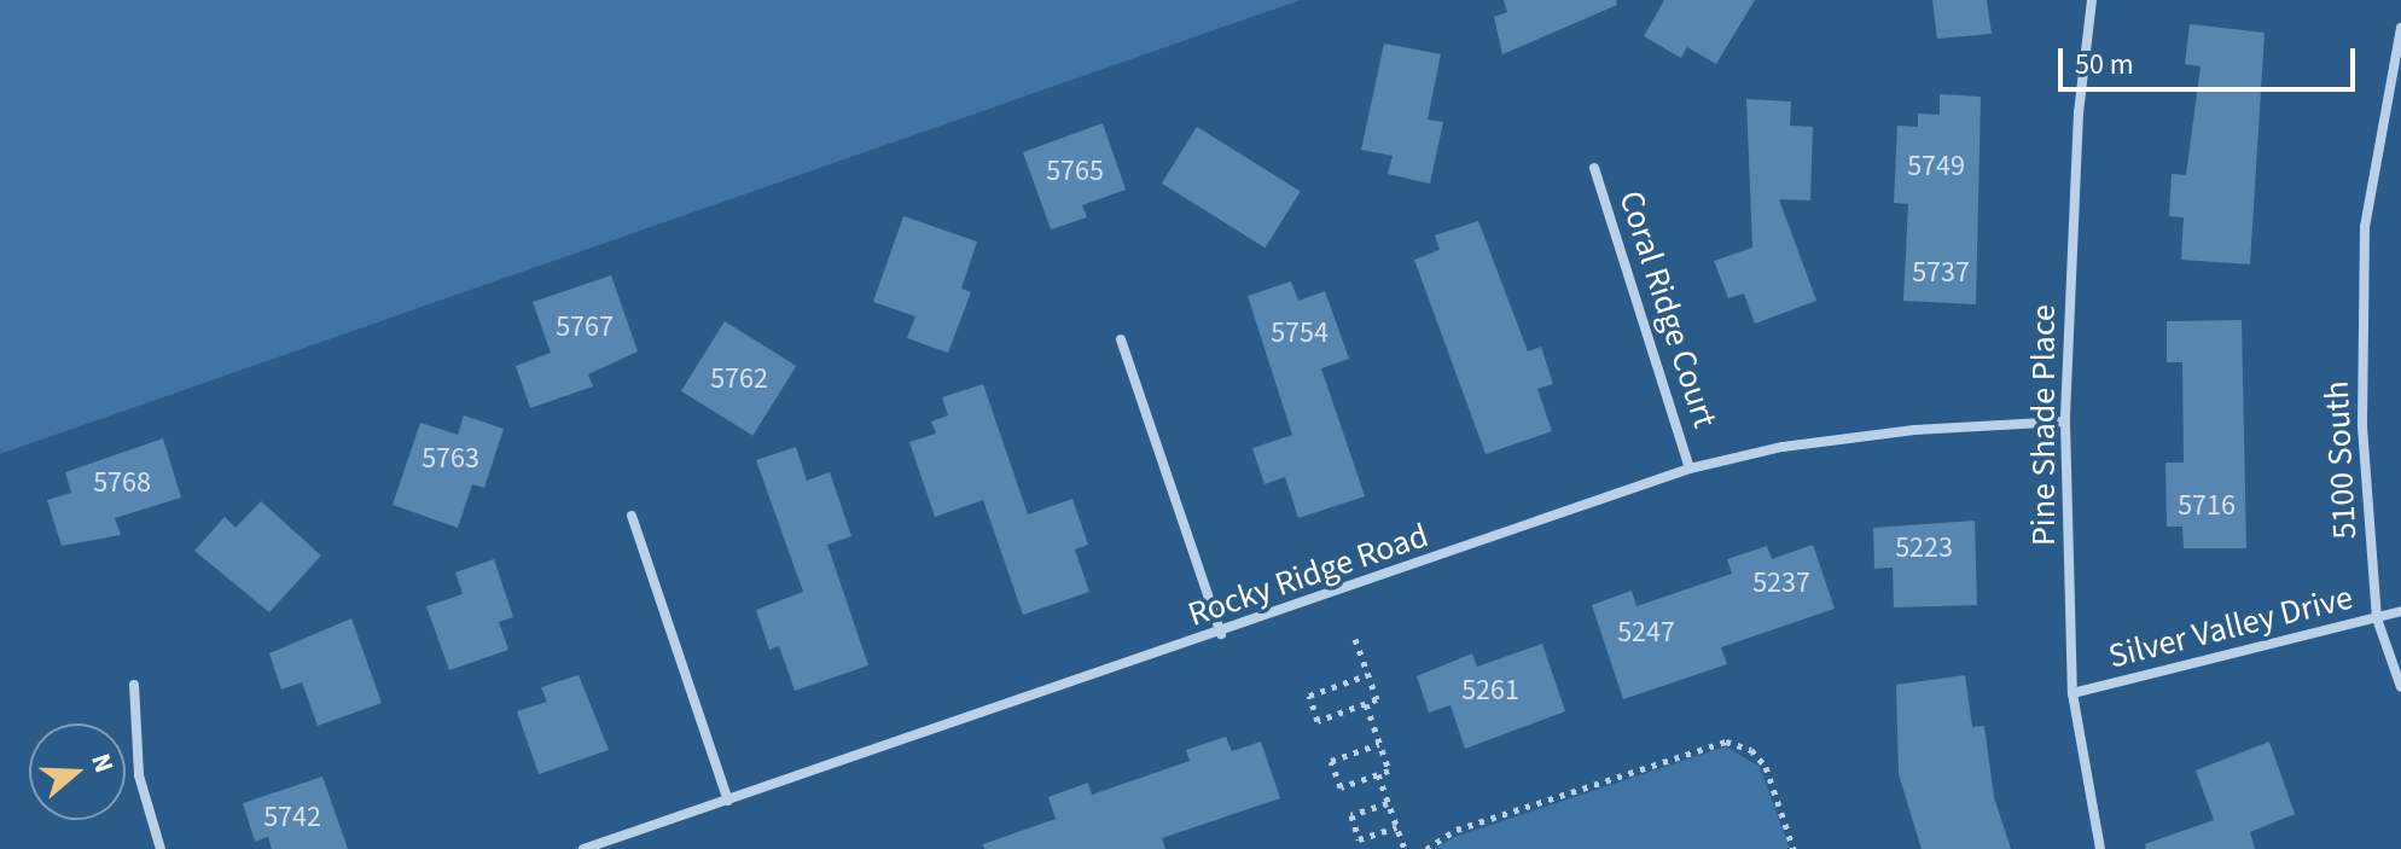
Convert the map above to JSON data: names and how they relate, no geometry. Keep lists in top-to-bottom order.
{
  "streets": {
    "street": [
      "Coral Ridge Court",
      "Pine Shade Place",
      "5100 South",
      "Rocky Ridge Road",
      "Silver Valley Drive"
    ]
  },
  "crossings": [
    ["Coral Ridge Court", "Rocky Ridge Road"],
    ["Pine Shade Place", "Rocky Ridge Road"],
    ["Pine Shade Place", "Silver Valley Drive"],
    ["5100 South", "Silver Valley Drive"]
  ],
  "house_numbers": [
    "5749",
    "5765",
    "5737",
    "5767",
    "5754",
    "5762",
    "5763",
    "5768",
    "5716",
    "5223",
    "5237",
    "5247",
    "5261",
    "5742"
  ],
  "scale_bar": "50 m",
  "north": "right"
}
